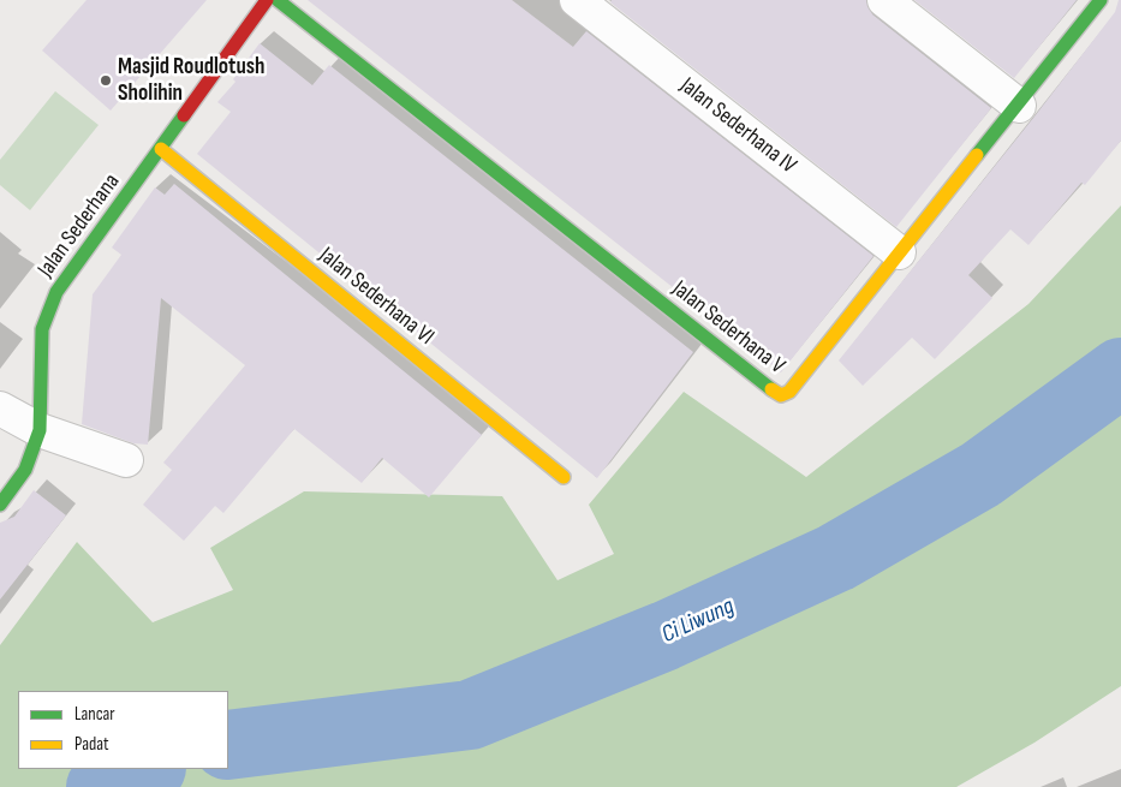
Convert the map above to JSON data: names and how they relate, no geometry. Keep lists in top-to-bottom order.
{
  "streets": {
    "street": [
      "Jalan Sederhana IV",
      "Jalan Sederhana",
      "Jalan Sederhana VI",
      "Jalan Sederhana V"
    ]
  },
  "crossings": [
    ["Jalan Sederhana IV", "Jalan Sederhana V"],
    ["Jalan Sederhana", "Jalan Sederhana VI"]
  ],
  "water": ["Ci Liwung"],
  "places": ["Masjid Roudlotush Sholihin"],
  "legend": ["Lancar", "Padat"]
}
